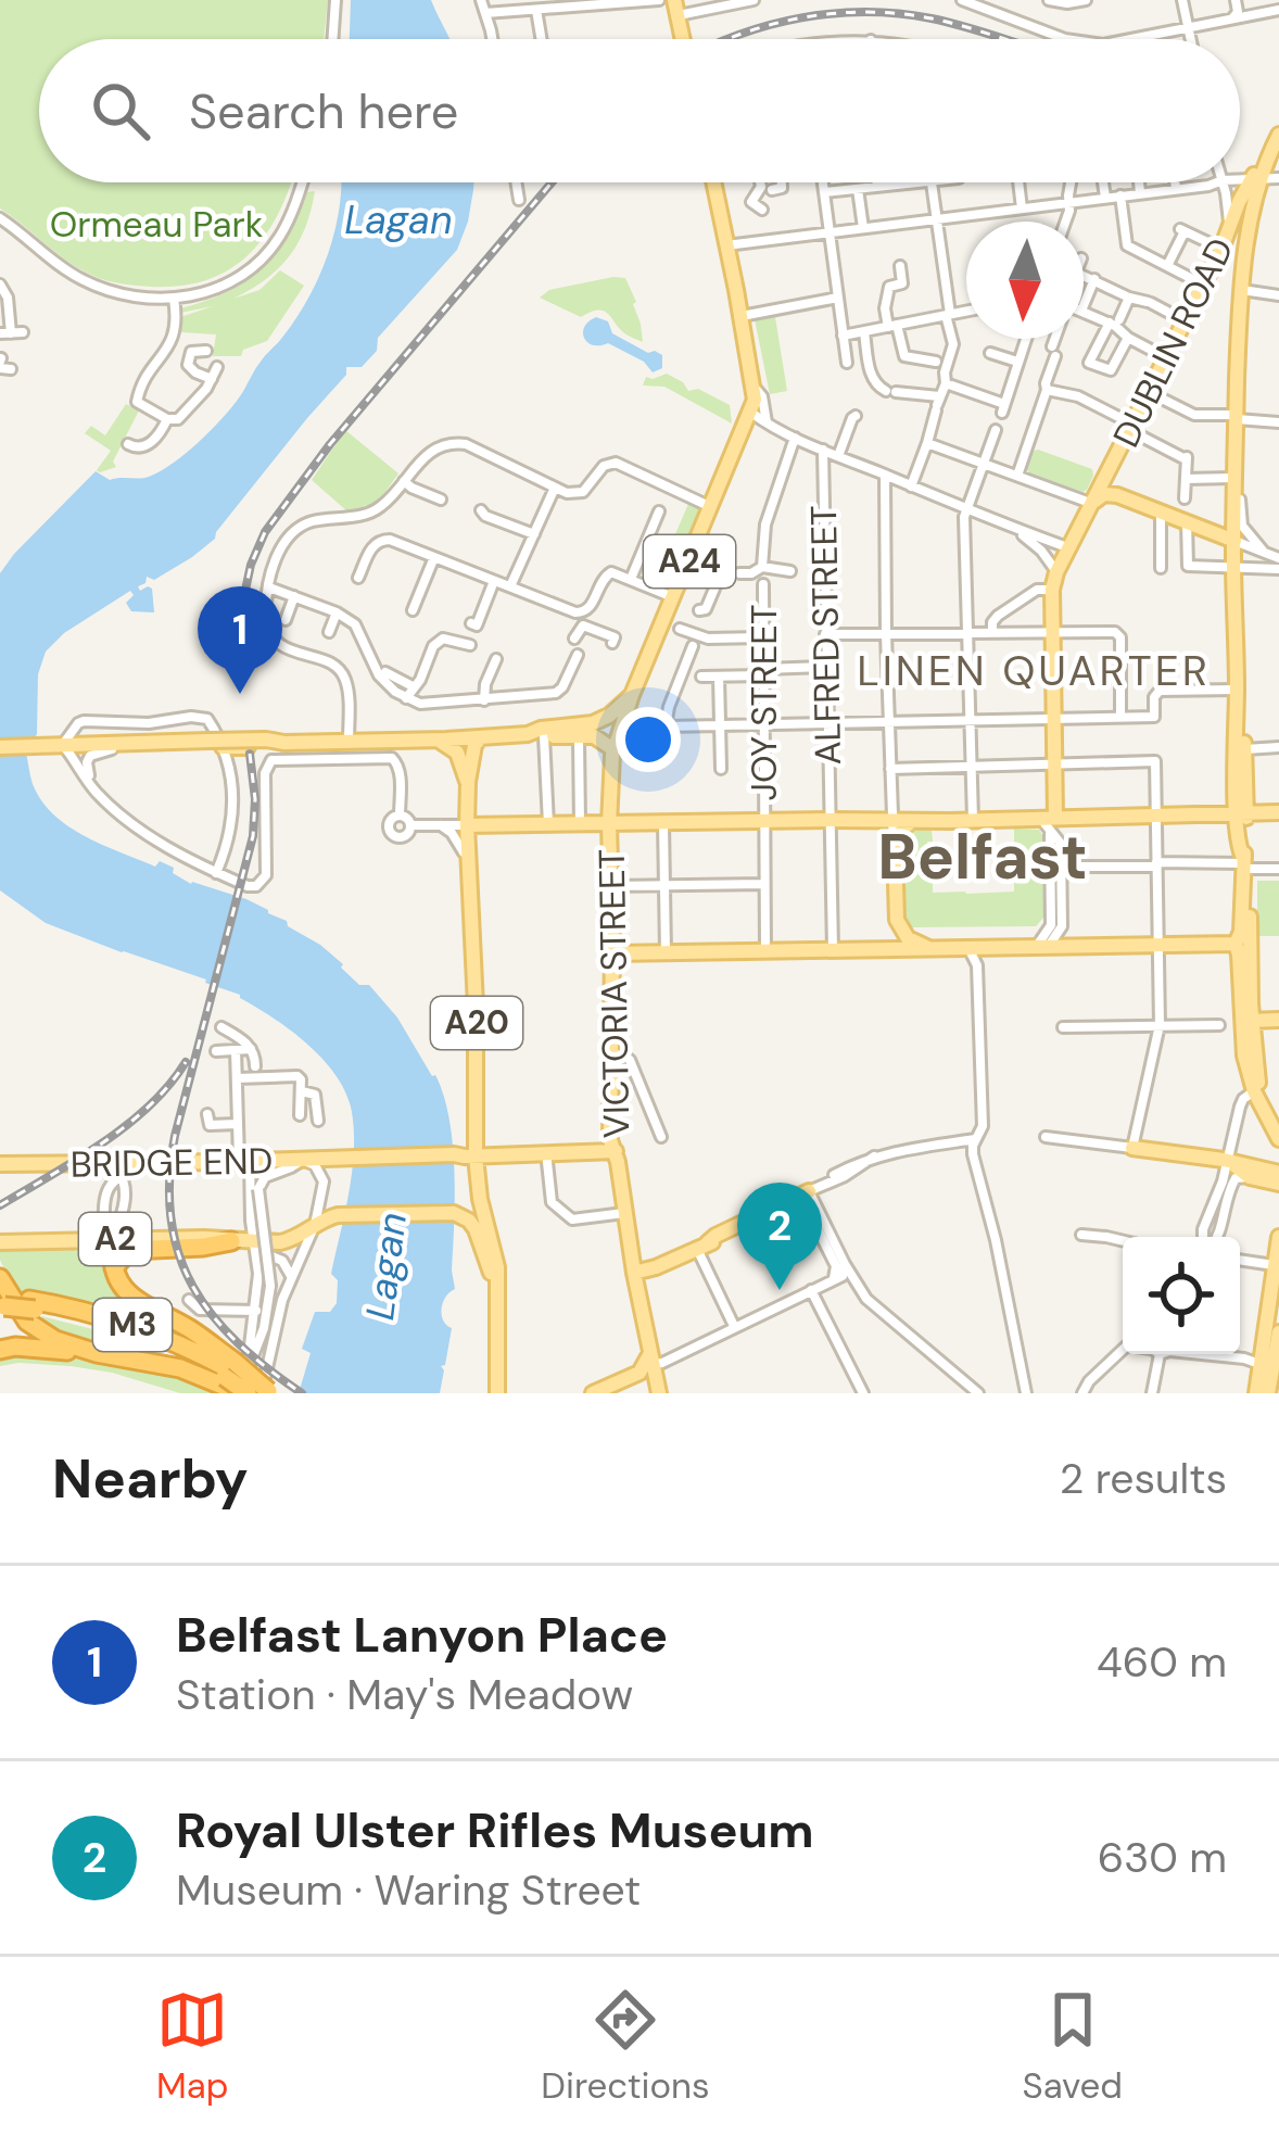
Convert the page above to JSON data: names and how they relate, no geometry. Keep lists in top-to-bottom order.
{
  "streets": {
    "highway": ["M3"],
    "main road": [
      "DUBLIN ROAD",
      "A24",
      "VICTORIA STREET",
      "A20",
      "BRIDGE END",
      "A2"
    ],
    "street": ["ALFRED STREET", "JOY STREET"]
  },
  "crossings": [
    ["A24", "VICTORIA STREET"],
    ["VICTORIA STREET", "A2"],
    ["A20", "A2"],
    ["BRIDGE END", "A2"]
  ],
  "districts": ["LINEN QUARTER", "Belfast"],
  "water": ["Lagan"],
  "parks": ["Ormeau Park"],
  "north": "bottom",
  "page": {
    "search": "Search here",
    "pins": ["1", "2"],
    "heading": ["Nearby", "2 results"],
    "list": [
      {
        "mark": "1",
        "name": "Belfast Lanyon Place",
        "note": "Station · May's Meadow",
        "value": "460 m"
      },
      {
        "mark": "2",
        "name": "Royal Ulster Rifles Museum",
        "note": "Museum · Waring Street",
        "value": "630 m"
      }
    ],
    "nav": ["Map", "Directions", "Saved"]
  }
}
